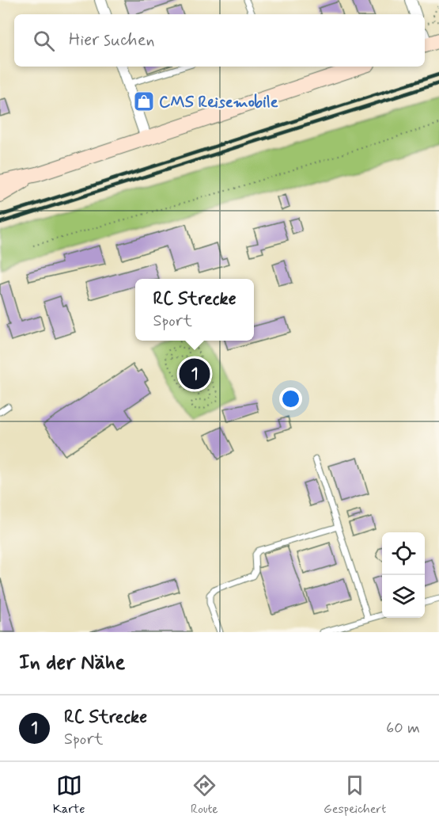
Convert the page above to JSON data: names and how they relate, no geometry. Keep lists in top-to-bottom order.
{
  "places": {
    "shop": ["CMS Reisemobile"]
  },
  "page": {
    "search": "Hier suchen",
    "popup": ["RC Strecke", "Sport"],
    "pins": "1",
    "heading": "In der Nähe",
    "list": [
      {
        "mark": "1",
        "name": "RC Strecke",
        "note": "Sport",
        "value": "60 m"
      }
    ],
    "nav": ["Karte", "Route", "Gespeichert"]
  }
}
